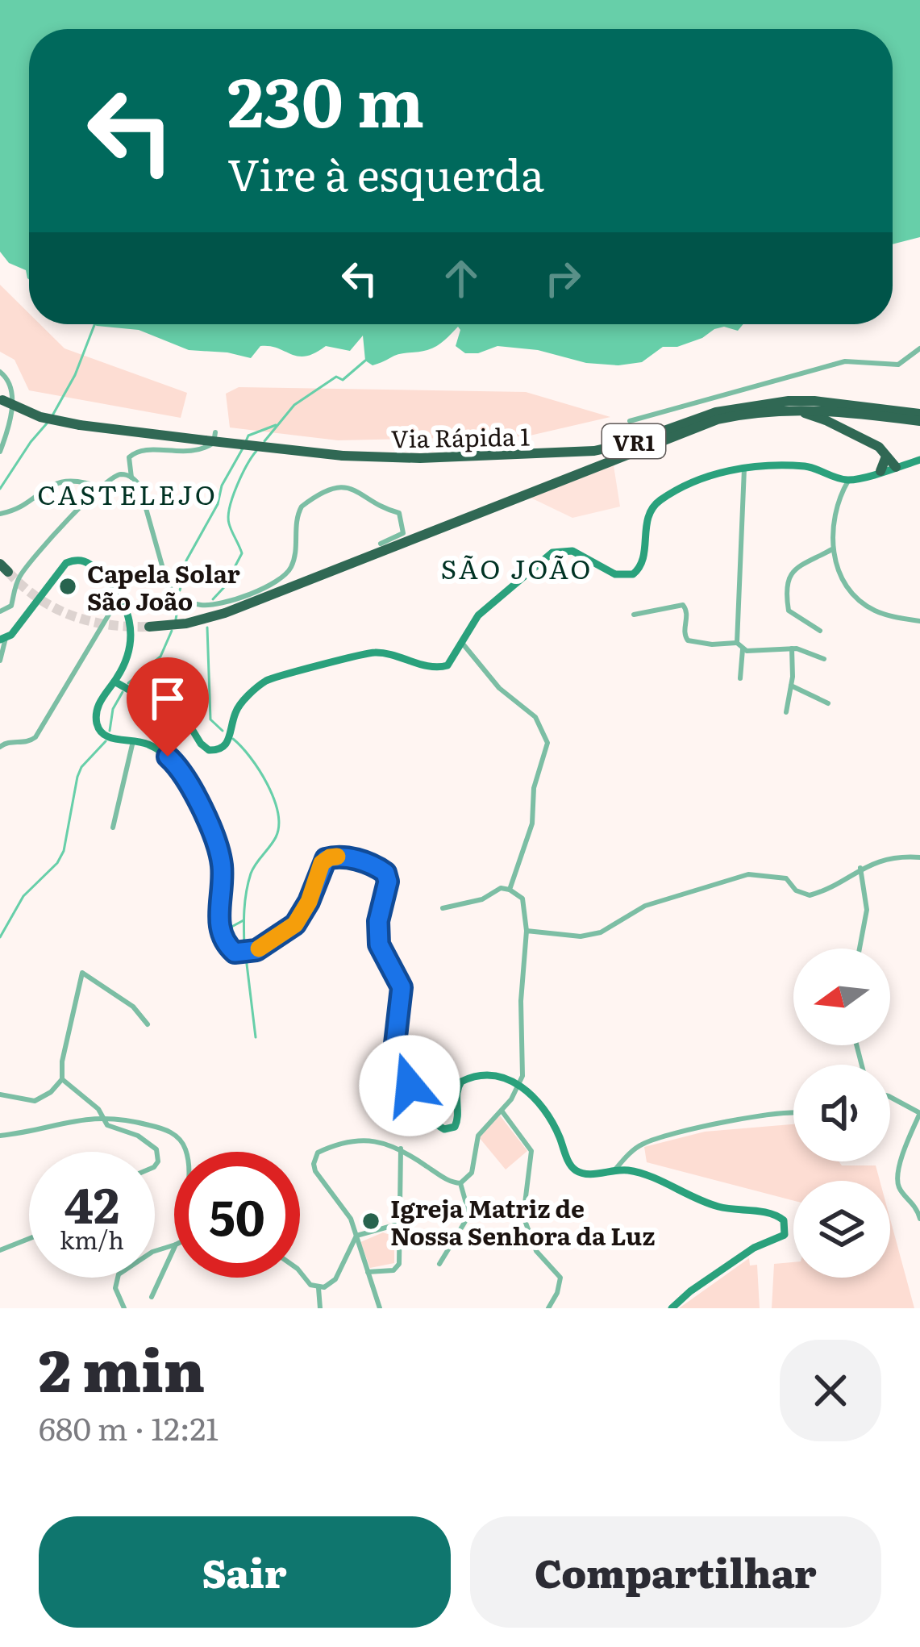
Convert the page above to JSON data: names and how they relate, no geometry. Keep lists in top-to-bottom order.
{
  "streets": {
    "highway": ["Via Rápida 1", "VR1"]
  },
  "districts": ["CASTELEJO", "SÃO JOÃO"],
  "places": ["Capela Solar São João", "Igreja Matriz de Nossa Senhora da Luz"],
  "north": "left",
  "page": {
    "turn": ["230 m", "Vire à esquerda"],
    "speed": "42 km/h",
    "limit": "50",
    "heading": ["2 min", "680 m · 12:21"],
    "buttons": ["Sair", "Compartilhar"]
  }
}
